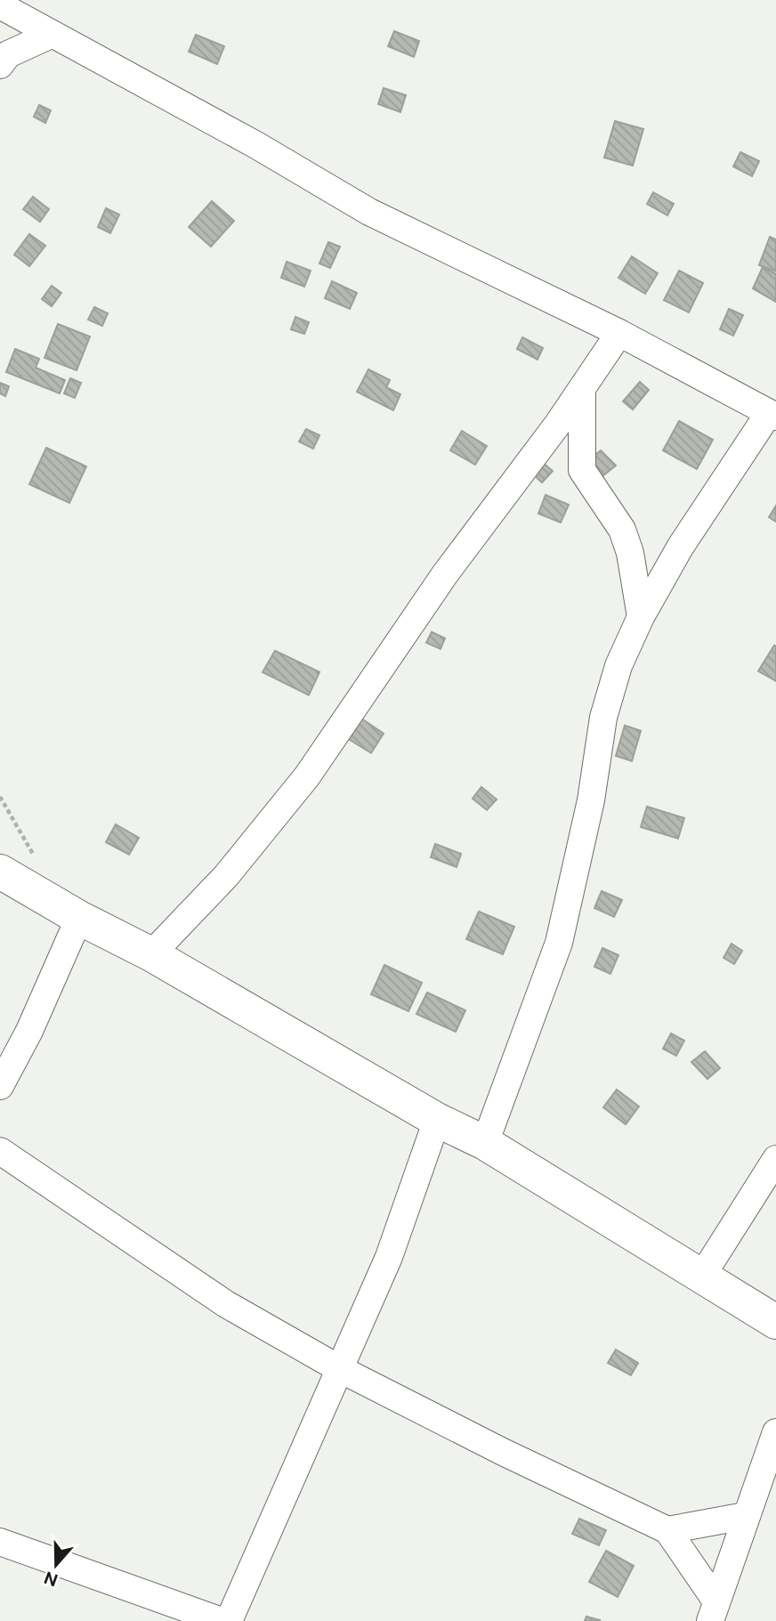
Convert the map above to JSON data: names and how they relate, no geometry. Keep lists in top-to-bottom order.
{
  "north": "bottom"
}
